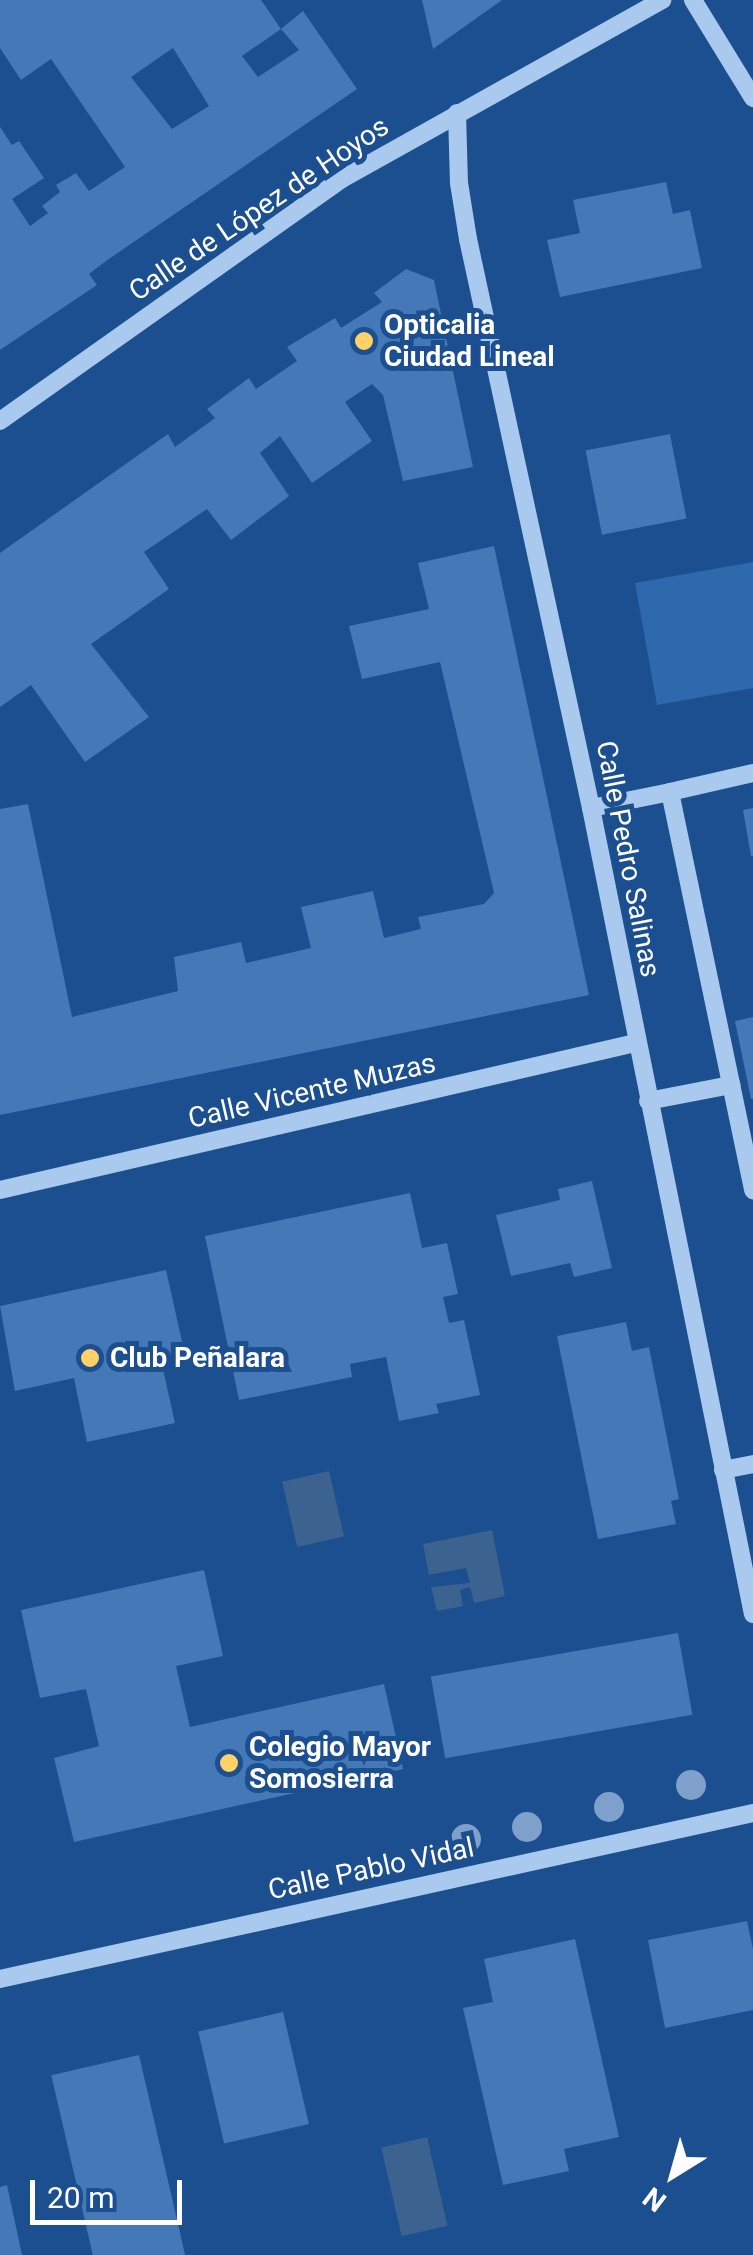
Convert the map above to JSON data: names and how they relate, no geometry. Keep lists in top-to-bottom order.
{
  "streets": {
    "street": [
      "Calle de López de Hoyos",
      "Calle Pedro Salinas",
      "Calle Vicente Muzas",
      "Calle Pablo Vidal"
    ]
  },
  "crossings": [
    ["Calle de López de Hoyos", "Calle Pedro Salinas"],
    ["Calle Pedro Salinas", "Calle Vicente Muzas"]
  ],
  "places": ["Opticalia Ciudad Lineal", "Club Peñalara", "Colegio Mayor Somosierra"],
  "scale_bar": "20 m",
  "north": "bottom left"
}
